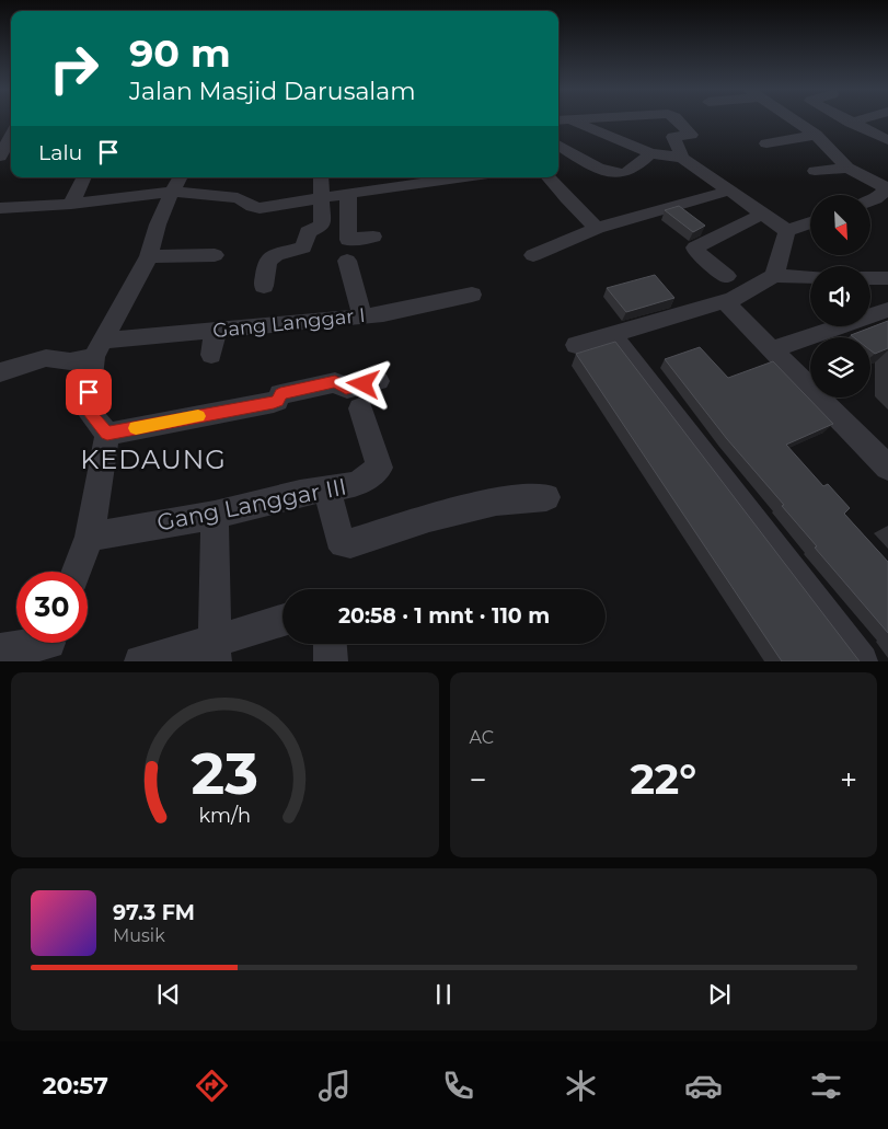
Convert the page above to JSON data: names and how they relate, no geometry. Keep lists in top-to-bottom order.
{
  "streets": {
    "street": ["Gang Langgar I", "Gang Langgar III"]
  },
  "districts": ["KEDAUNG"],
  "north": "bottom right",
  "page": {
    "turn": ["90 m", "Jalan Masjid Darusalam"],
    "then": "Lalu",
    "limit": "30",
    "trip": "20:58 · 1 mnt · 110 m",
    "tile": "AC",
    "heat": ["−", "22°", "+"],
    "song": ["97.3 FM", "Musik"],
    "tabs": "20:57",
    "gauge": ["23", "km/h"]
  }
}
